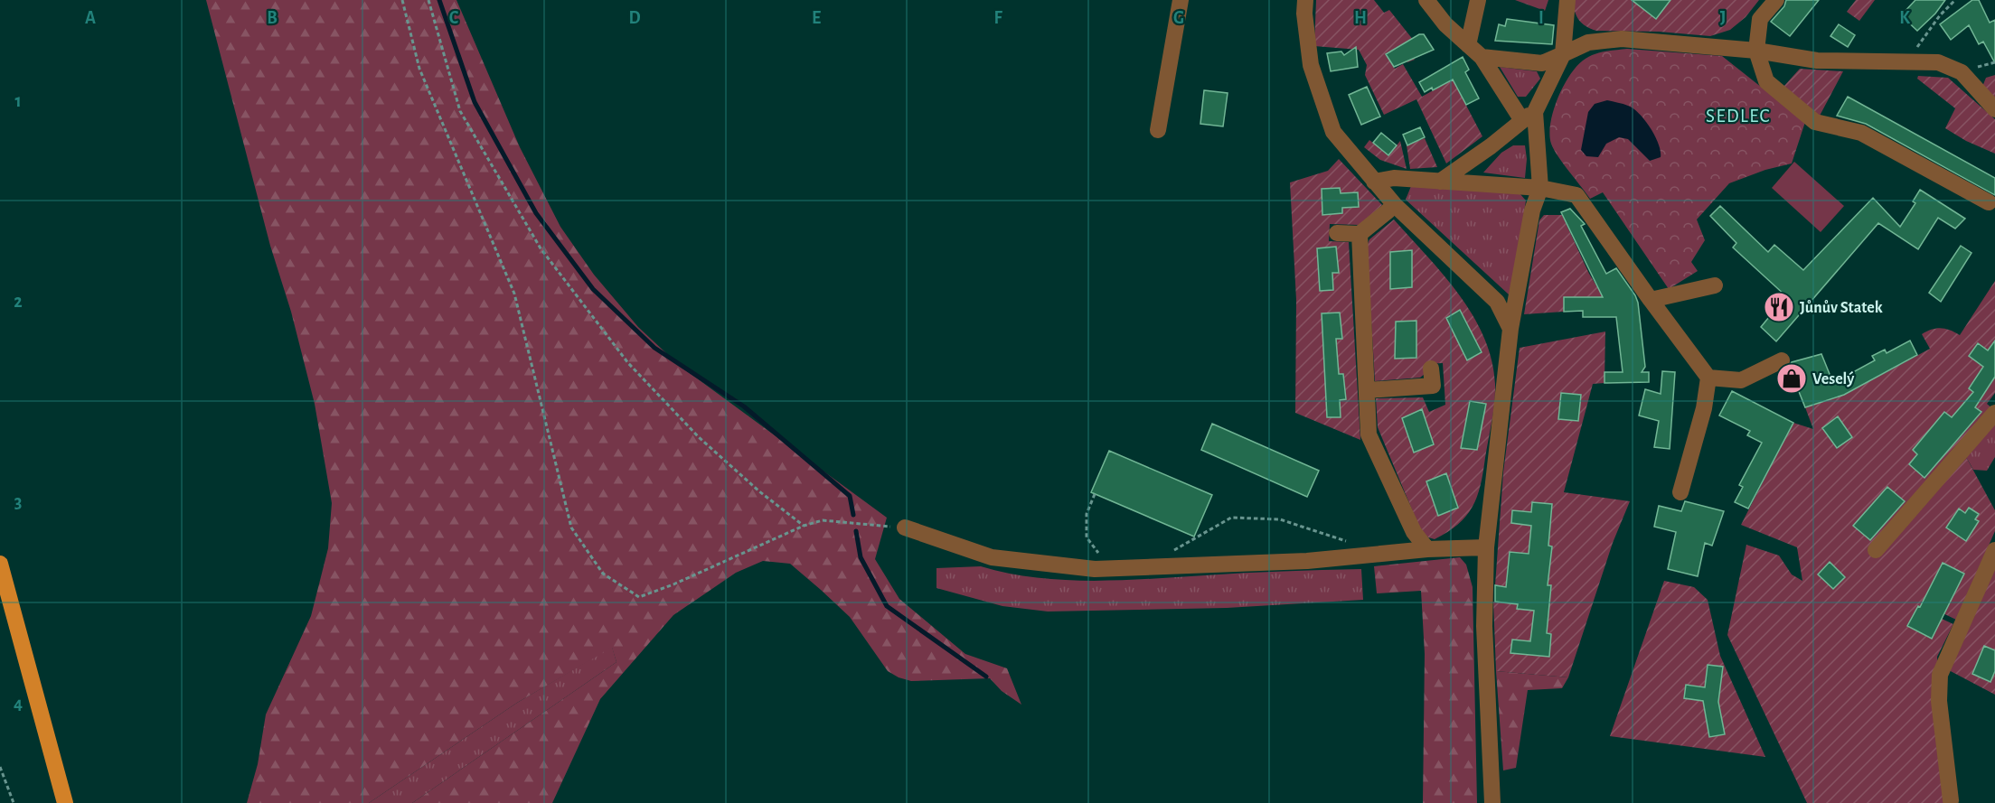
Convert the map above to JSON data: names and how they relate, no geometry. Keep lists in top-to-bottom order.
{
  "districts": ["SEDLEC"],
  "places": {
    "restaurant": ["Jůnův Statek"],
    "shop": ["Veselý"]
  },
  "grid": {
    "columns": [
      "A",
      "B",
      "C",
      "D",
      "E",
      "F",
      "G",
      "H",
      "I",
      "J",
      "K"
    ],
    "rows": [
      "1",
      "2",
      "3",
      "4"
    ]
  }
}
